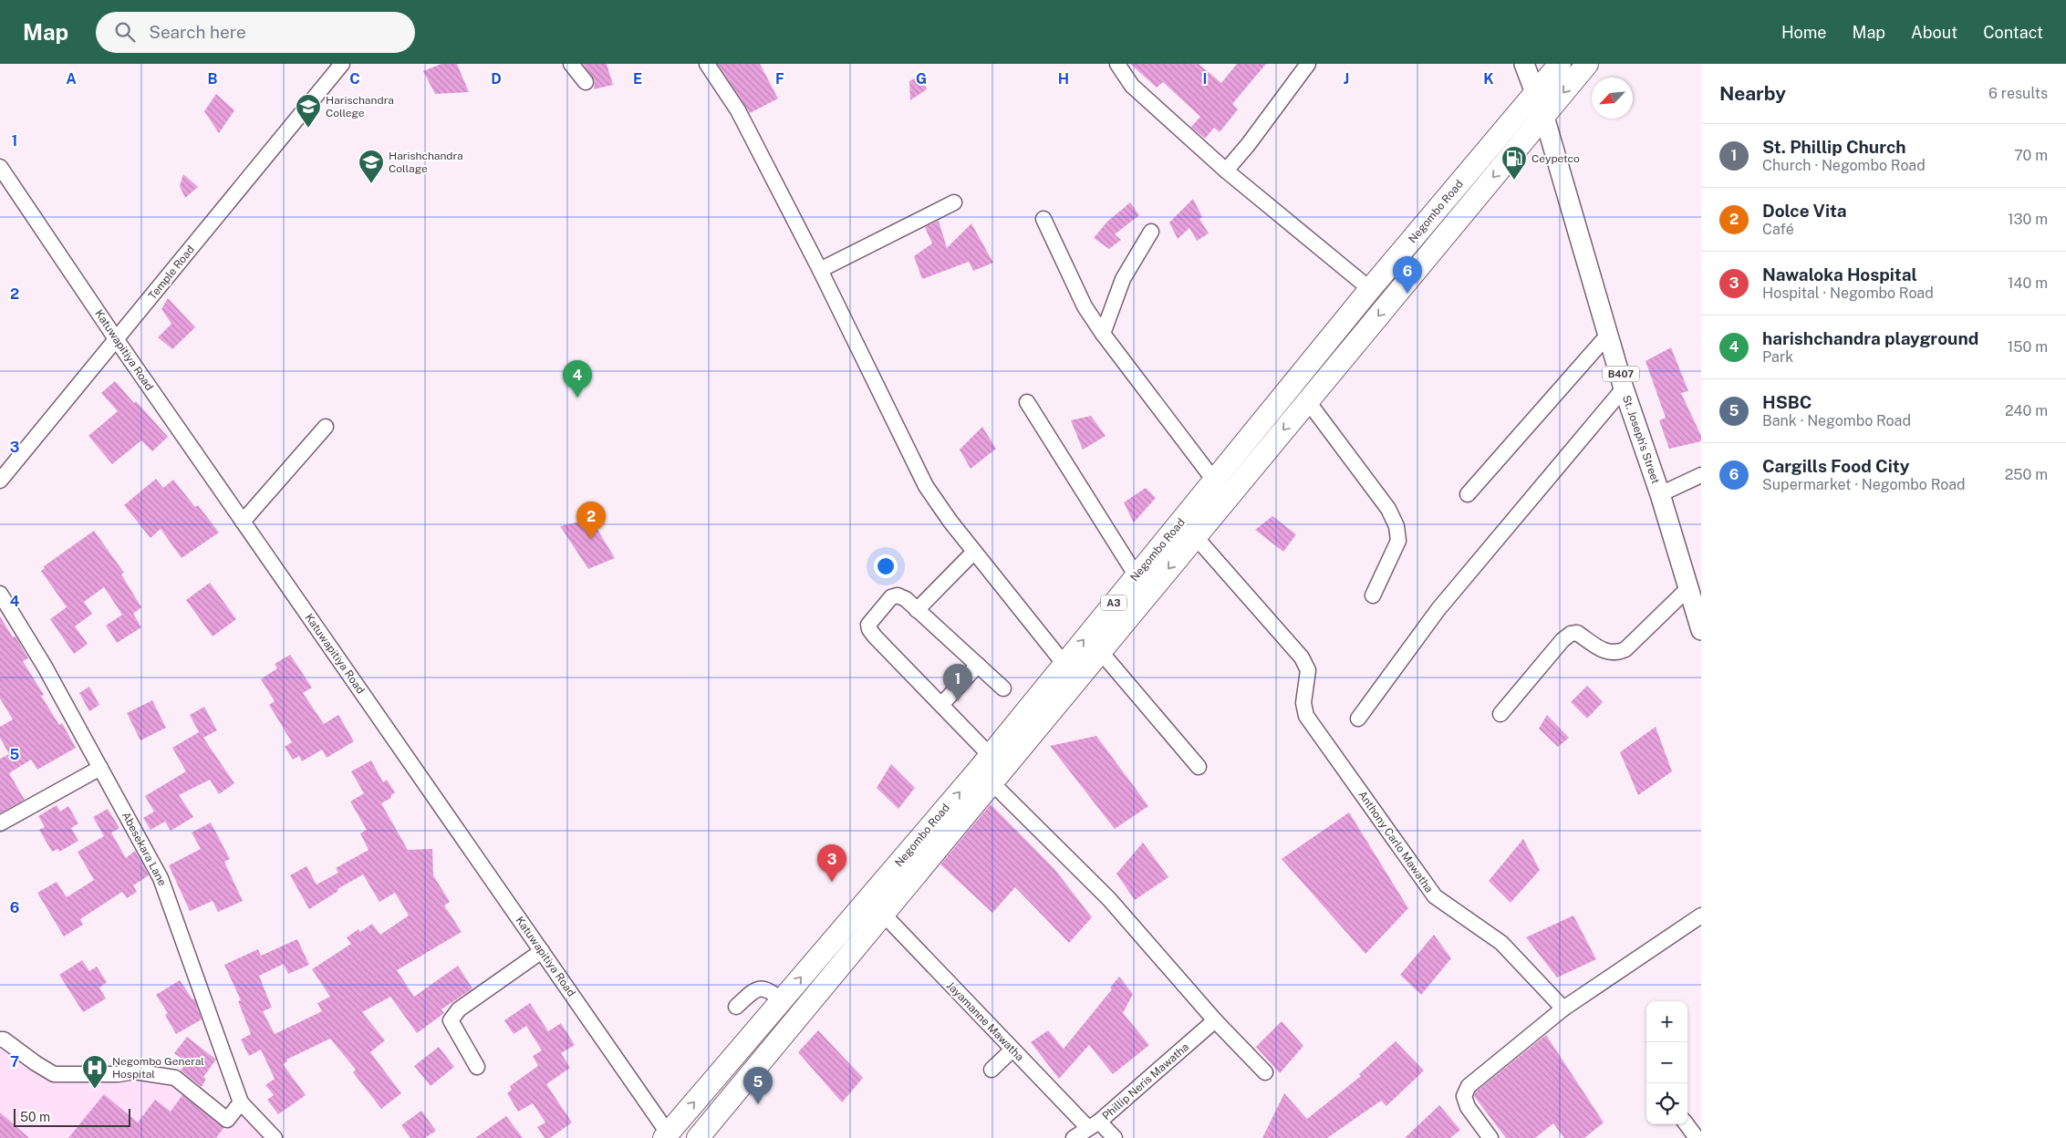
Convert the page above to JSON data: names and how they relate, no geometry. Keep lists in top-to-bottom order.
{
  "streets": {
    "highway": ["Negombo Road", "A3"],
    "main road": ["B407", "St. Joseph's Street"],
    "street": [
      "Temple Road",
      "Katuwapitiya Road",
      "Anthony Carlo Mawatha",
      "Abesekara Lane",
      "Jayamanne Mawatha",
      "Phillip Neris Mawatha"
    ]
  },
  "crossings": [
    ["Negombo Road", "Katuwapitiya Road"],
    ["Negombo Road", "St. Joseph's Street"],
    ["Negombo Road", "Anthony Carlo Mawatha"],
    ["Negombo Road", "Jayamanne Mawatha"],
    ["Temple Road", "Katuwapitiya Road"],
    ["Jayamanne Mawatha", "Phillip Neris Mawatha"]
  ],
  "places": {
    "school or university": ["Harischandra College", "Harishchandra Collage"],
    "fuel station": ["Ceypetco"],
    "hospital": ["Negombo General Hospital"]
  },
  "scale_bar": "50 m",
  "north": "bottom left",
  "page": {
    "header": "Map",
    "search": "Search here",
    "nav": [
      "Home",
      "Map",
      "About",
      "Contact"
    ],
    "heading": ["Nearby", "6 results"],
    "list": [
      {
        "mark": "1",
        "name": "St. Phillip Church",
        "note": "Church · Negombo Road",
        "value": "70 m"
      },
      {
        "mark": "2",
        "name": "Dolce Vita",
        "note": "Café",
        "value": "130 m"
      },
      {
        "mark": "3",
        "name": "Nawaloka Hospital",
        "note": "Hospital · Negombo Road",
        "value": "140 m"
      },
      {
        "mark": "4",
        "name": "harishchandra playground",
        "note": "Park",
        "value": "150 m"
      },
      {
        "mark": "5",
        "name": "HSBC",
        "note": "Bank · Negombo Road",
        "value": "240 m"
      },
      {
        "mark": "6",
        "name": "Cargills Food City",
        "note": "Supermarket · Negombo Road",
        "value": "250 m"
      }
    ],
    "pins": [
      "6",
      "4",
      "2",
      "1",
      "3",
      "5"
    ],
    "map_buttons": ["+", "−"],
    "scale": "50 m"
  },
  "grid": {
    "columns": [
      "A",
      "B",
      "C",
      "D",
      "E",
      "F",
      "G",
      "H",
      "I",
      "J",
      "K"
    ],
    "rows": [
      "1",
      "2",
      "3",
      "4",
      "5",
      "6",
      "7"
    ]
  }
}
